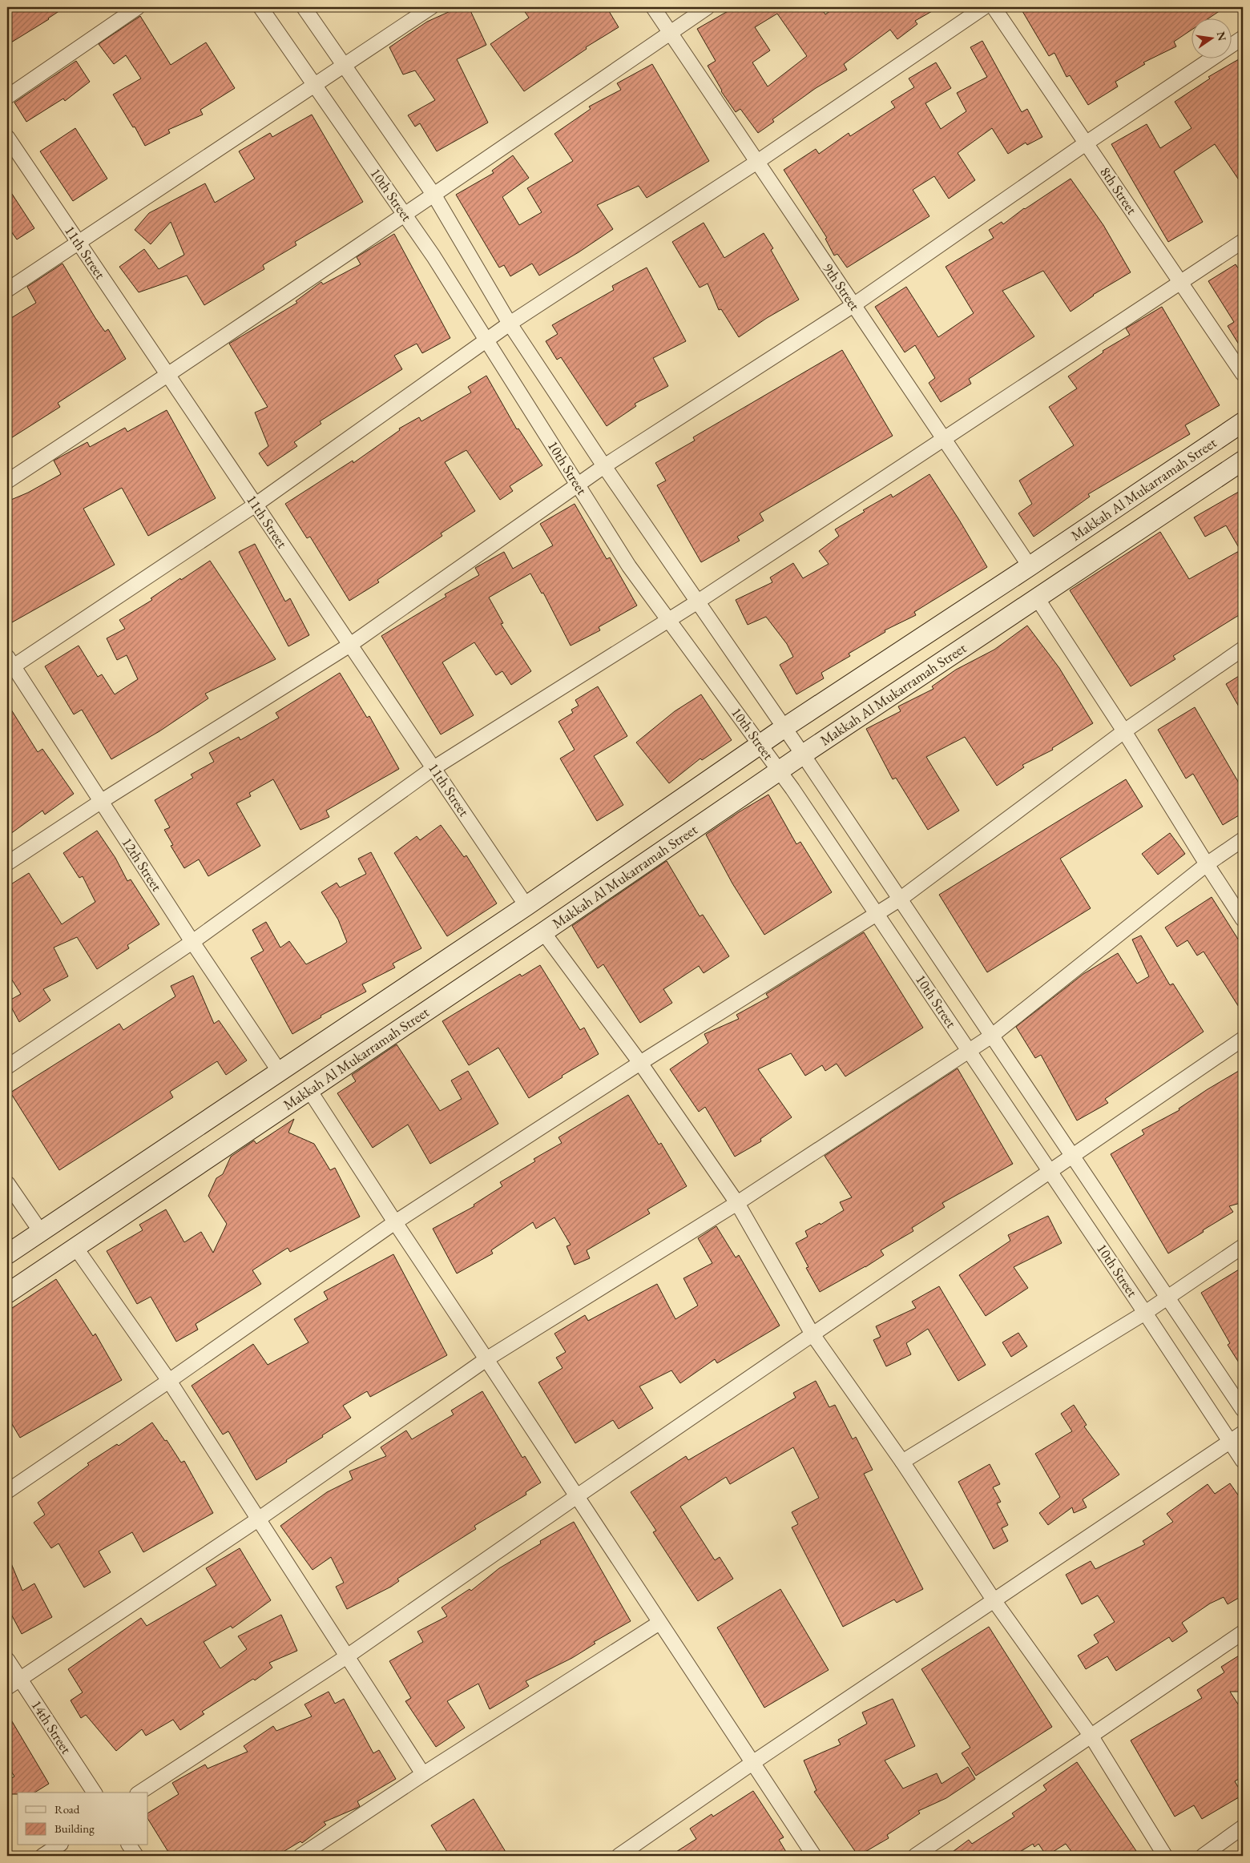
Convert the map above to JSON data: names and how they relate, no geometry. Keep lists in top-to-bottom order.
{
  "streets": {
    "main road": ["Makkah Al Mukarramah Street"],
    "street": [
      "8th Street",
      "10th Street",
      "11th Street",
      "9th Street",
      "12th Street",
      "14th Street"
    ]
  },
  "crossings": [
    ["10th Street", "Makkah Al Mukarramah Street"],
    ["11th Street", "Makkah Al Mukarramah Street"],
    ["9th Street", "Makkah Al Mukarramah Street"],
    ["Makkah Al Mukarramah Street", "12th Street"]
  ],
  "legend": ["Road", "Building"],
  "north": "right"
}
